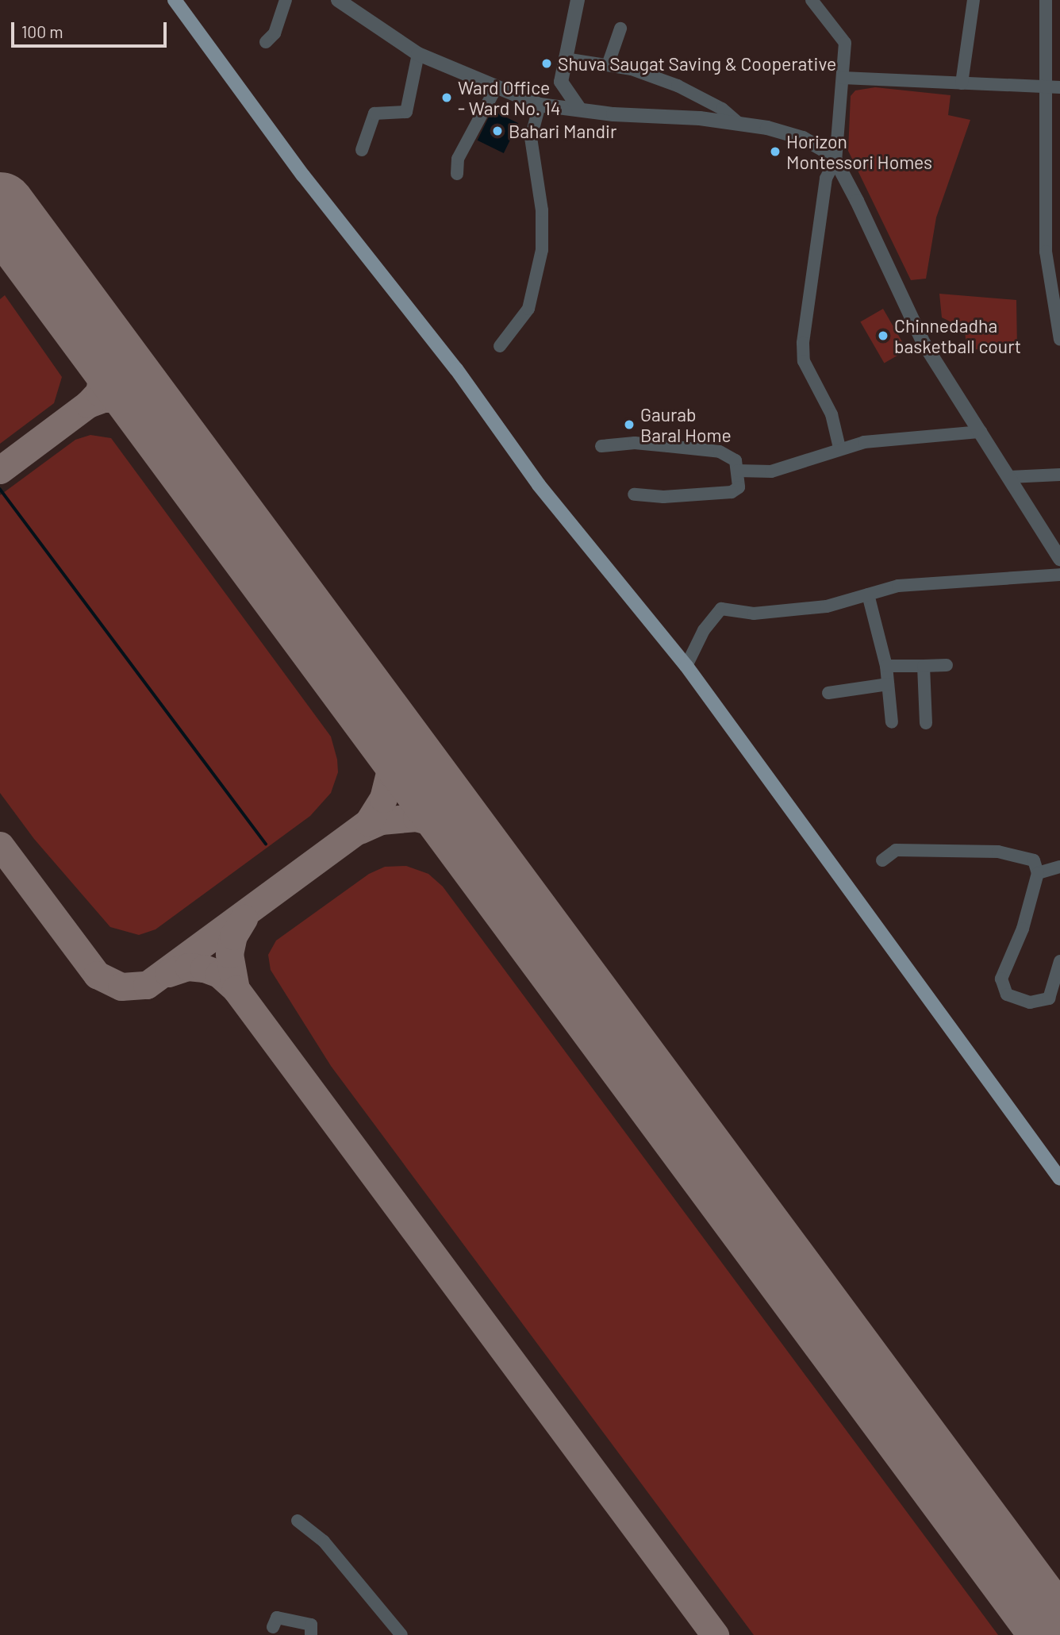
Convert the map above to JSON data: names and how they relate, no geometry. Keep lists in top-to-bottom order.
{
  "places": [
    "Shuva Saugat Saving & Cooperative",
    "Ward Office - Ward No. 14",
    "Bahari Mandir",
    "Horizon Montessori Homes",
    "Chinnedadha basketball court",
    "Gaurab Baral Home"
  ],
  "scale_bar": "100 m"
}
